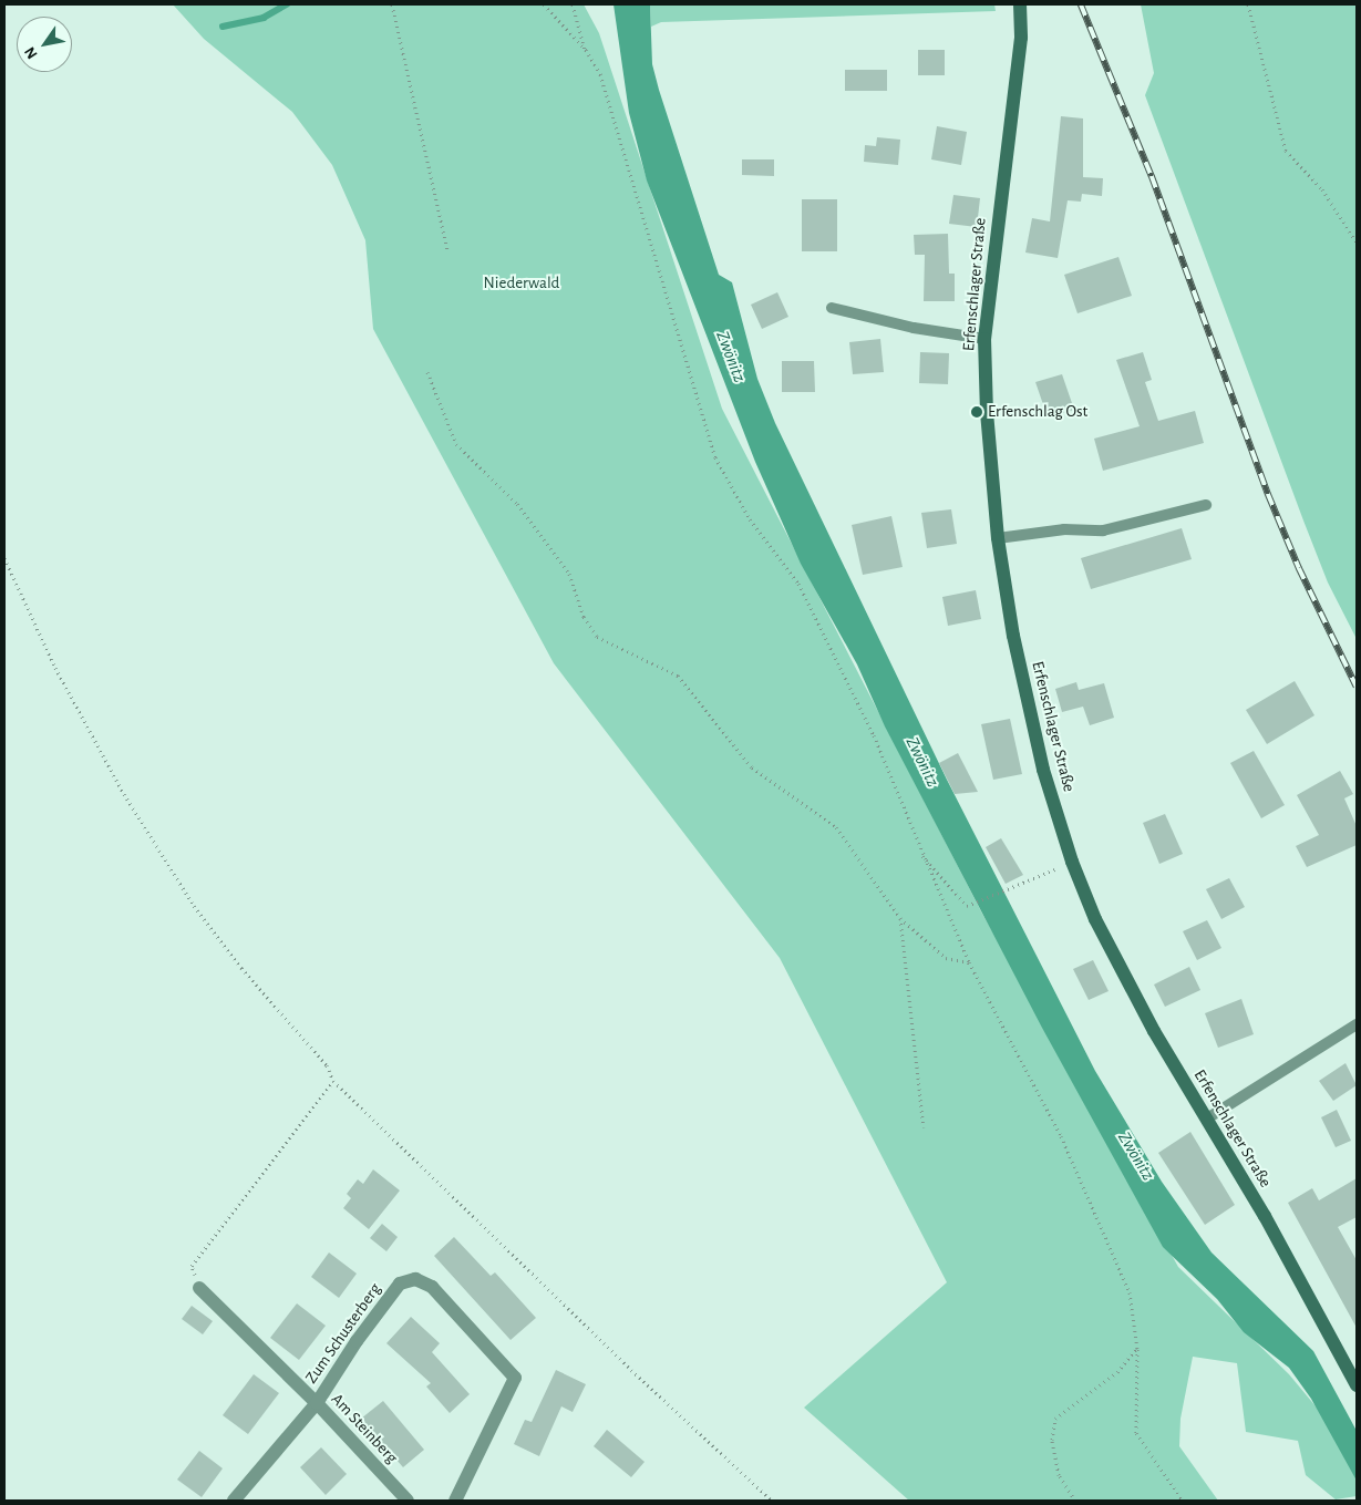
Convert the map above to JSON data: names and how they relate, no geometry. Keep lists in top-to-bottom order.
{
  "streets": {
    "main road": ["Erfenschlager Straße"],
    "street": ["Zum Schusterberg", "Am Steinberg"]
  },
  "crossings": [
    ["Zum Schusterberg", "Am Steinberg"]
  ],
  "water": ["Zwönitz"],
  "parks": ["Niederwald"],
  "places": ["Erfenschlag Ost"],
  "north": "bottom left"
}
